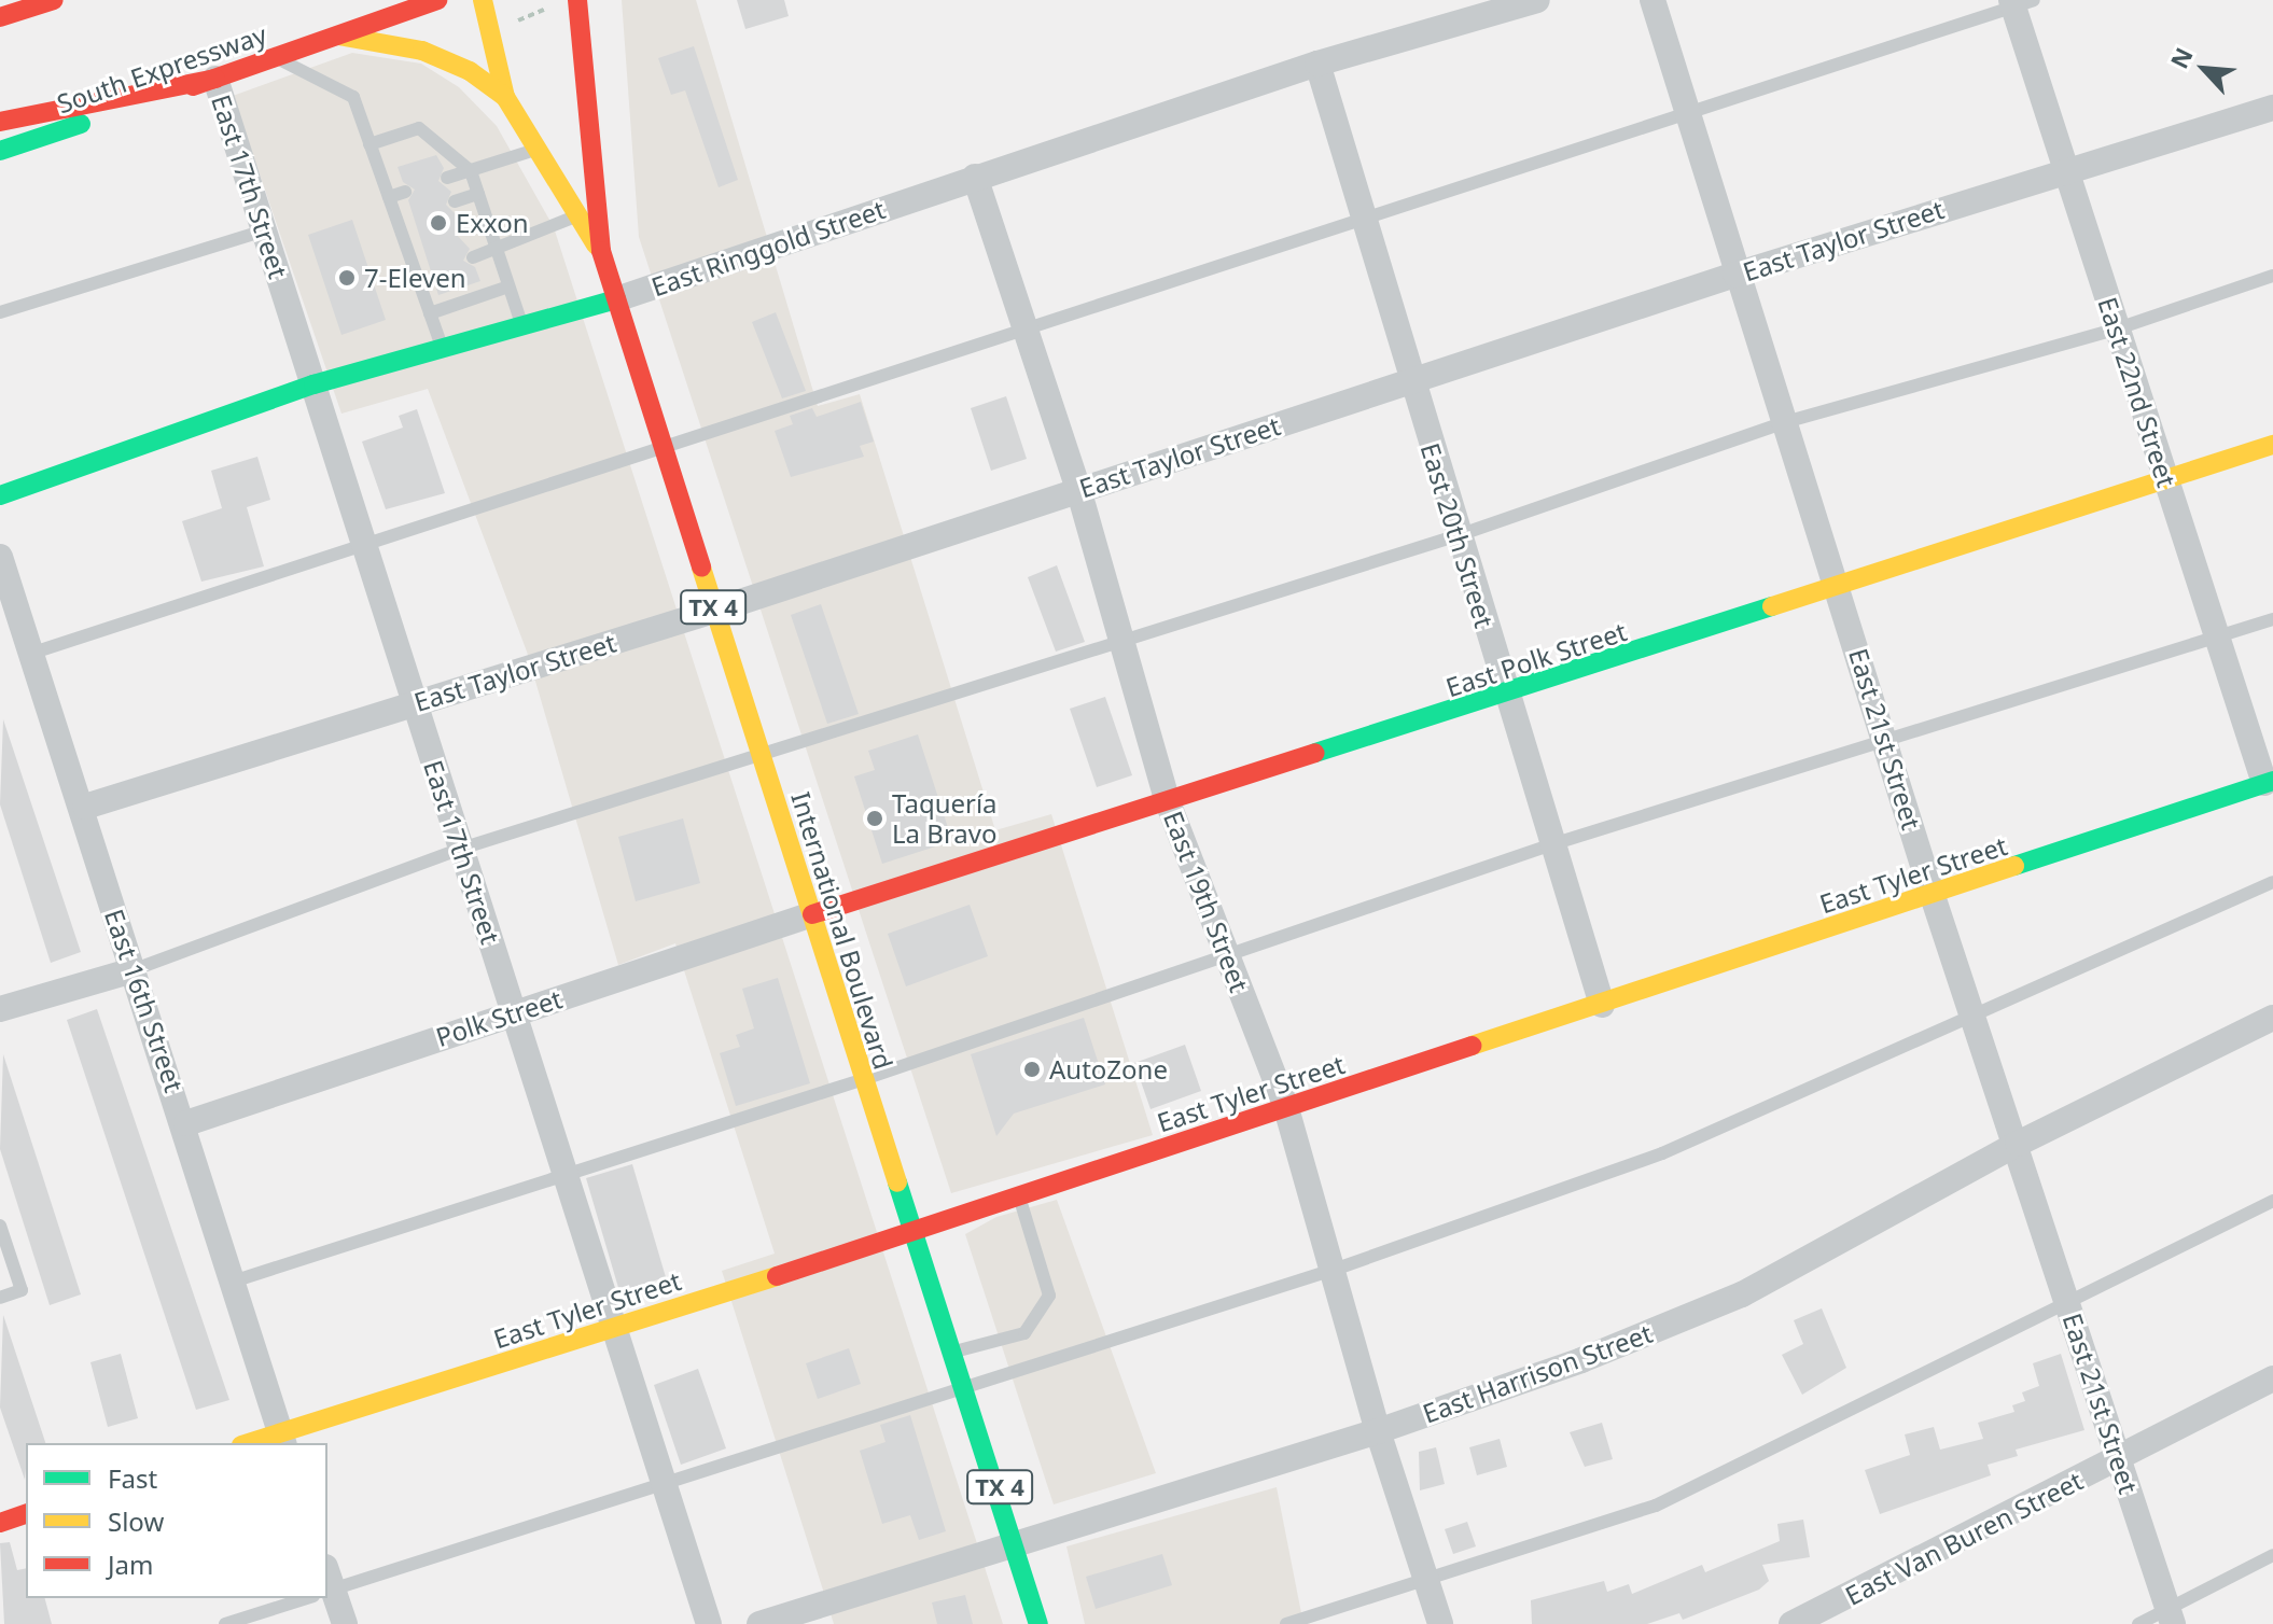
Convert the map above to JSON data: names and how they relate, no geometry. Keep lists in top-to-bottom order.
{
  "streets": {
    "main road": [
      "South Expressway",
      "East Ringgold Street",
      "TX 4",
      "East Polk Street",
      "East Tyler Street",
      "International Boulevard"
    ],
    "street": [
      "East 17th Street",
      "East Taylor Street",
      "East 22nd Street",
      "East 20th Street",
      "East 21st Street",
      "East 19th Street",
      "East 16th Street",
      "Polk Street",
      "East Harrison Street",
      "East Van Buren Street"
    ]
  },
  "crossings": [
    ["South Expressway", "East 17th Street"],
    ["East 17th Street", "East Taylor Street"],
    ["East 17th Street", "East Ringgold Street"],
    ["East 17th Street", "East Tyler Street"],
    ["East 17th Street", "Polk Street"],
    ["East Taylor Street", "East 22nd Street"],
    ["East Taylor Street", "East 20th Street"],
    ["East Taylor Street", "East 21st Street"],
    ["East Taylor Street", "East 19th Street"],
    ["East Taylor Street", "International Boulevard"],
    ["East Taylor Street", "East 16th Street"],
    ["East Ringgold Street", "East 20th Street"],
    ["East Ringgold Street", "East 19th Street"],
    ["East Ringgold Street", "International Boulevard"],
    ["East 22nd Street", "East Polk Street"],
    ["East 22nd Street", "East Tyler Street"],
    ["East 20th Street", "East Polk Street"],
    ["East 20th Street", "East Tyler Street"],
    ["East Polk Street", "East 21st Street"],
    ["East Polk Street", "East 19th Street"],
    ["East Polk Street", "International Boulevard"],
    ["East Polk Street", "Polk Street"],
    ["East 21st Street", "East Tyler Street"],
    ["East 21st Street", "East Harrison Street"],
    ["East 21st Street", "East Van Buren Street"],
    ["East Tyler Street", "East 19th Street"],
    ["East Tyler Street", "International Boulevard"],
    ["East Tyler Street", "East 16th Street"],
    ["East 19th Street", "East Harrison Street"],
    ["International Boulevard", "Polk Street"],
    ["International Boulevard", "East Harrison Street"],
    ["East 16th Street", "Polk Street"]
  ],
  "places": [
    "Exxon",
    "7-Eleven",
    "Taquería La Bravo",
    "AutoZone"
  ],
  "legend": ["Fast", "Slow", "Jam"],
  "north": "top left"
}
